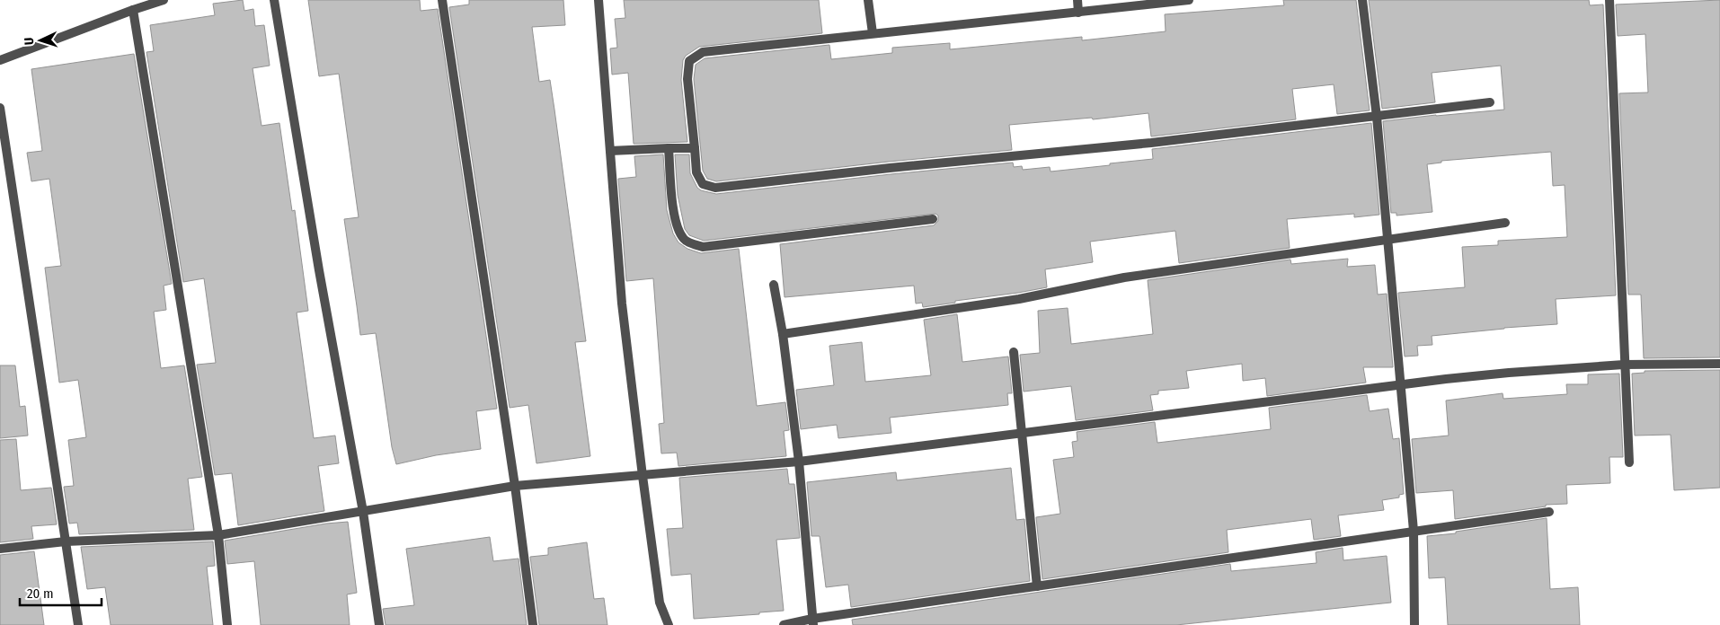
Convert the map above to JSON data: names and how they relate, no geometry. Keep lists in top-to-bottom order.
{
  "scale_bar": "20 m",
  "north": "left"
}
